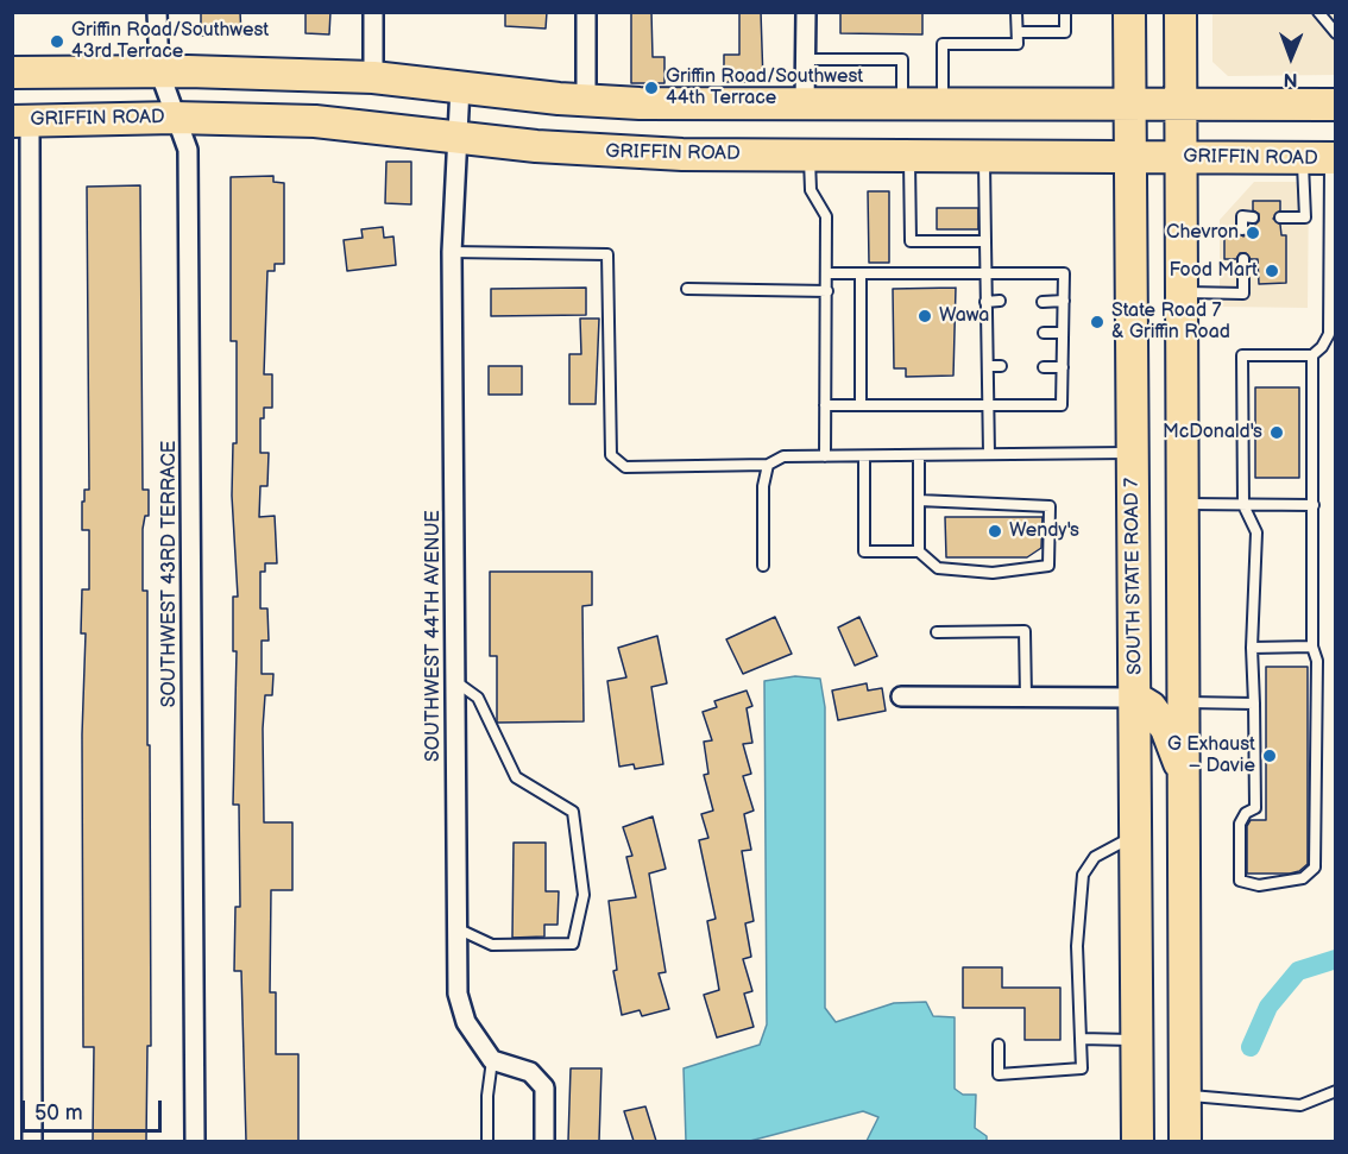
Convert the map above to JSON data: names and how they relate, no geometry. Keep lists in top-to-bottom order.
{
  "streets": {
    "main road": ["GRIFFIN ROAD", "SOUTH STATE ROAD 7"],
    "street": ["SOUTHWEST 43RD TERRACE", "SOUTHWEST 44TH AVENUE"]
  },
  "crossings": [
    ["GRIFFIN ROAD", "SOUTHWEST 43RD TERRACE"],
    ["GRIFFIN ROAD", "SOUTH STATE ROAD 7"],
    ["GRIFFIN ROAD", "SOUTHWEST 44TH AVENUE"]
  ],
  "places": [
    "Griffin Road/Southwest 43rd Terrace",
    "Griffin Road/Southwest 44th Terrace",
    "Chevron",
    "Food Mart",
    "Wawa",
    "State Road 7 & Griffin Road",
    "McDonald's",
    "Wendy's",
    "G Exhaust – Davie"
  ],
  "scale_bar": "50 m",
  "north": "bottom"
}
